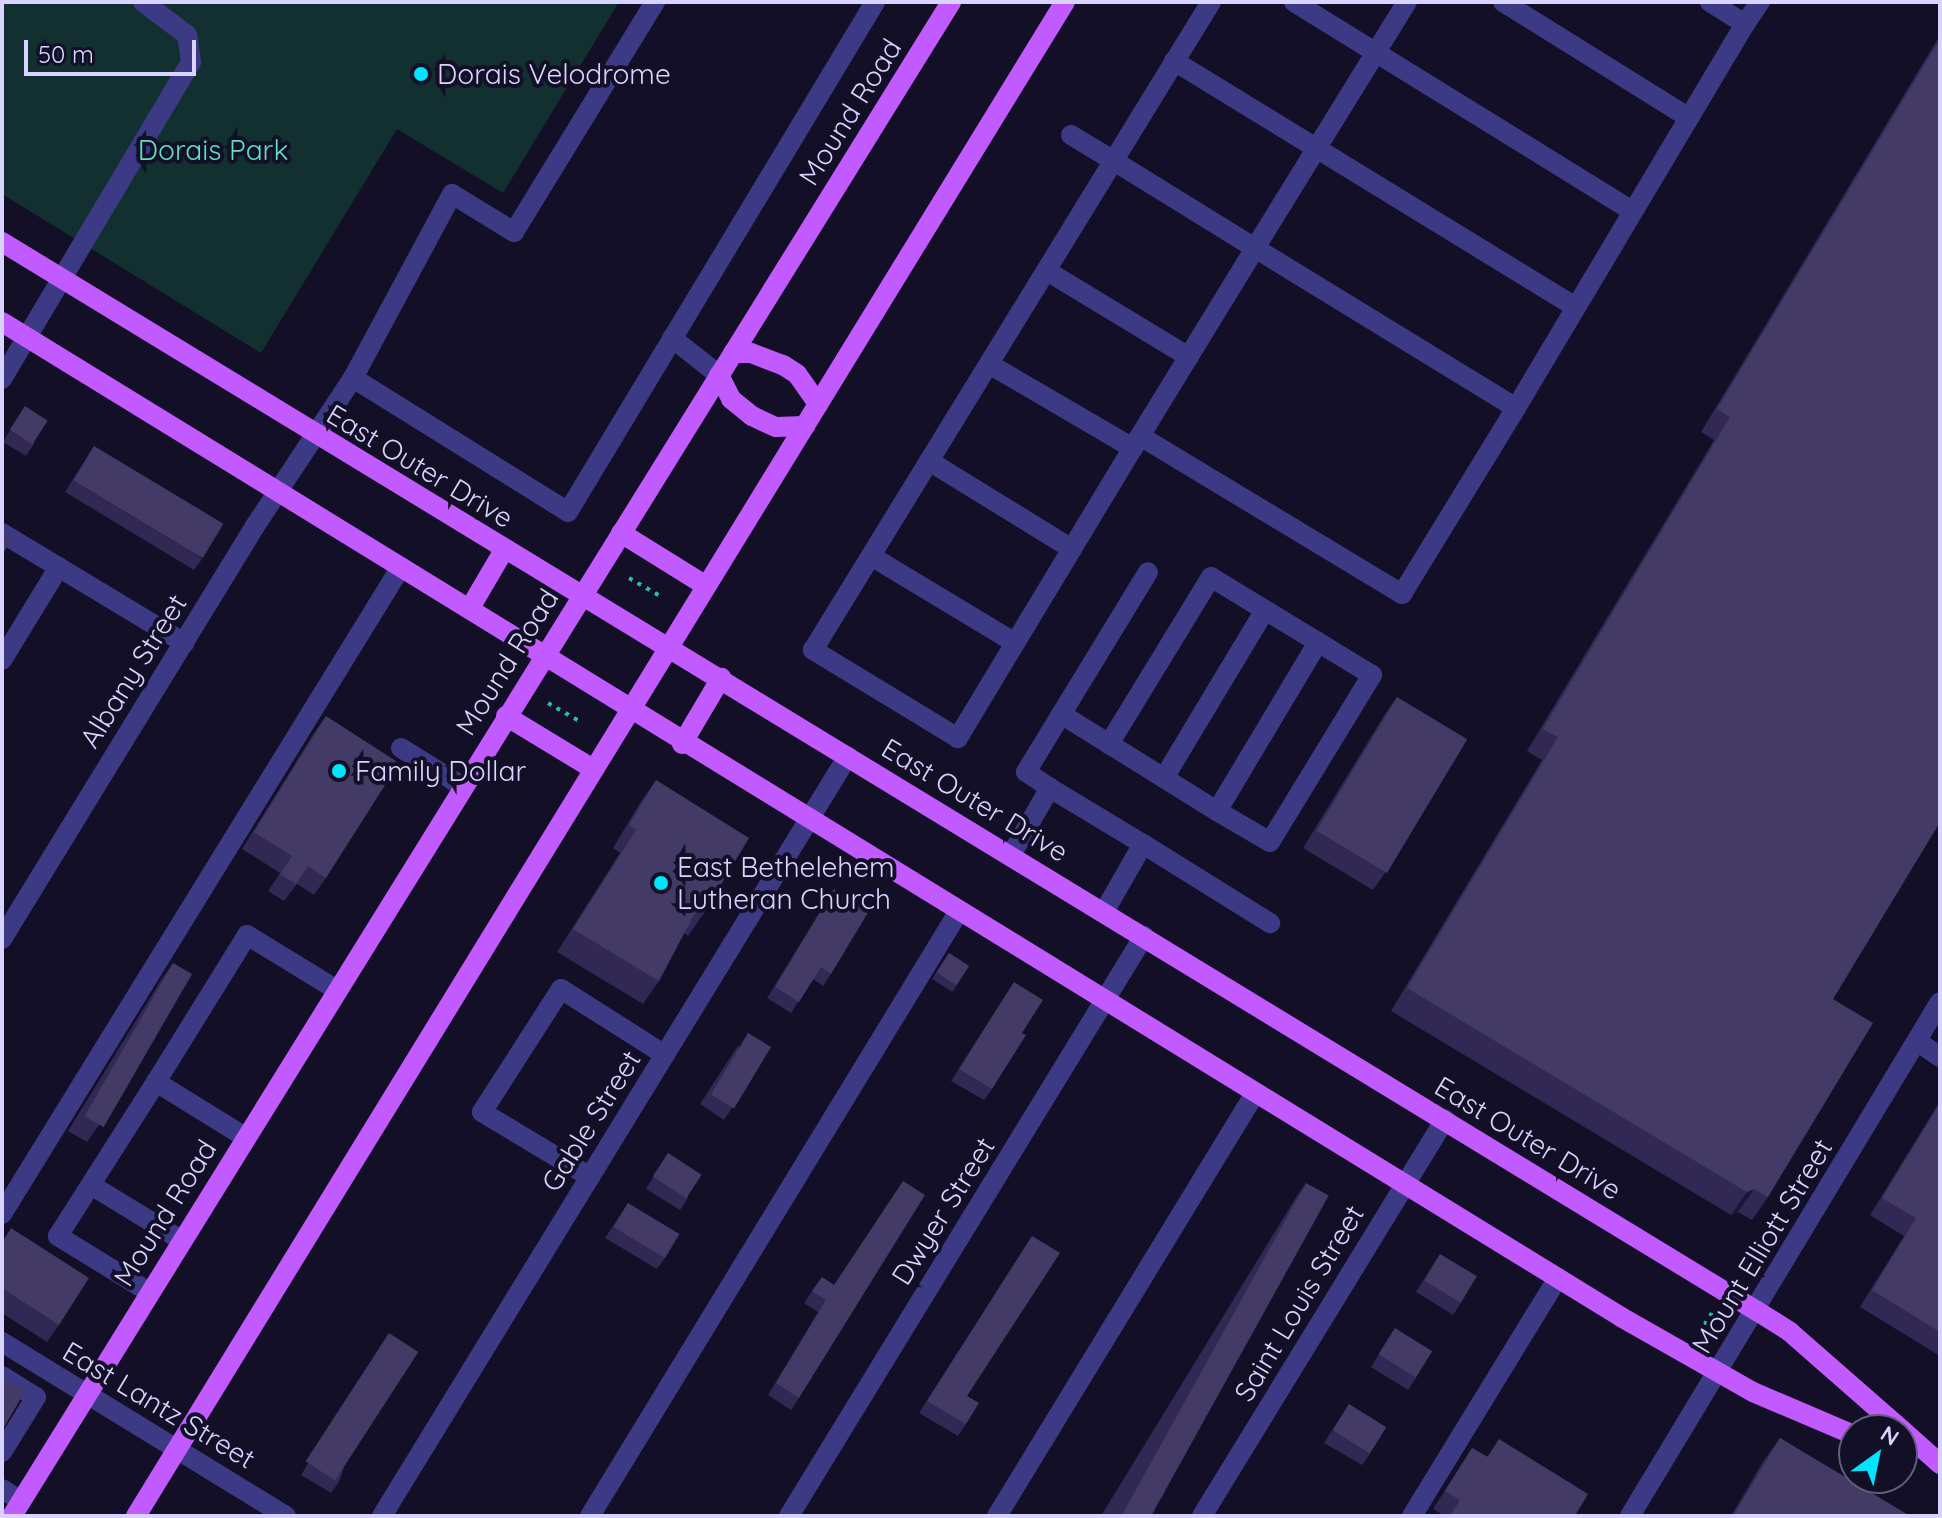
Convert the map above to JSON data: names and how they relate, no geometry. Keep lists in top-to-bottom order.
{
  "streets": {
    "main road": ["Mound Road", "East Outer Drive"],
    "street": [
      "Albany Street",
      "Gable Street",
      "Dwyer Street",
      "Mount Elliott Street",
      "Saint Louis Street",
      "East Lantz Street"
    ]
  },
  "crossings": [
    ["Mound Road", "East Outer Drive"],
    ["Mound Road", "East Lantz Street"],
    ["East Outer Drive", "Albany Street"],
    ["East Outer Drive", "Gable Street"],
    ["East Outer Drive", "Dwyer Street"],
    ["East Outer Drive", "Mount Elliott Street"],
    ["East Outer Drive", "Saint Louis Street"]
  ],
  "parks": ["Dorais Park"],
  "places": ["Dorais Velodrome", "Family Dollar", "East Bethelehem Lutheran Church"],
  "scale_bar": "50 m",
  "north": "top right"
}
